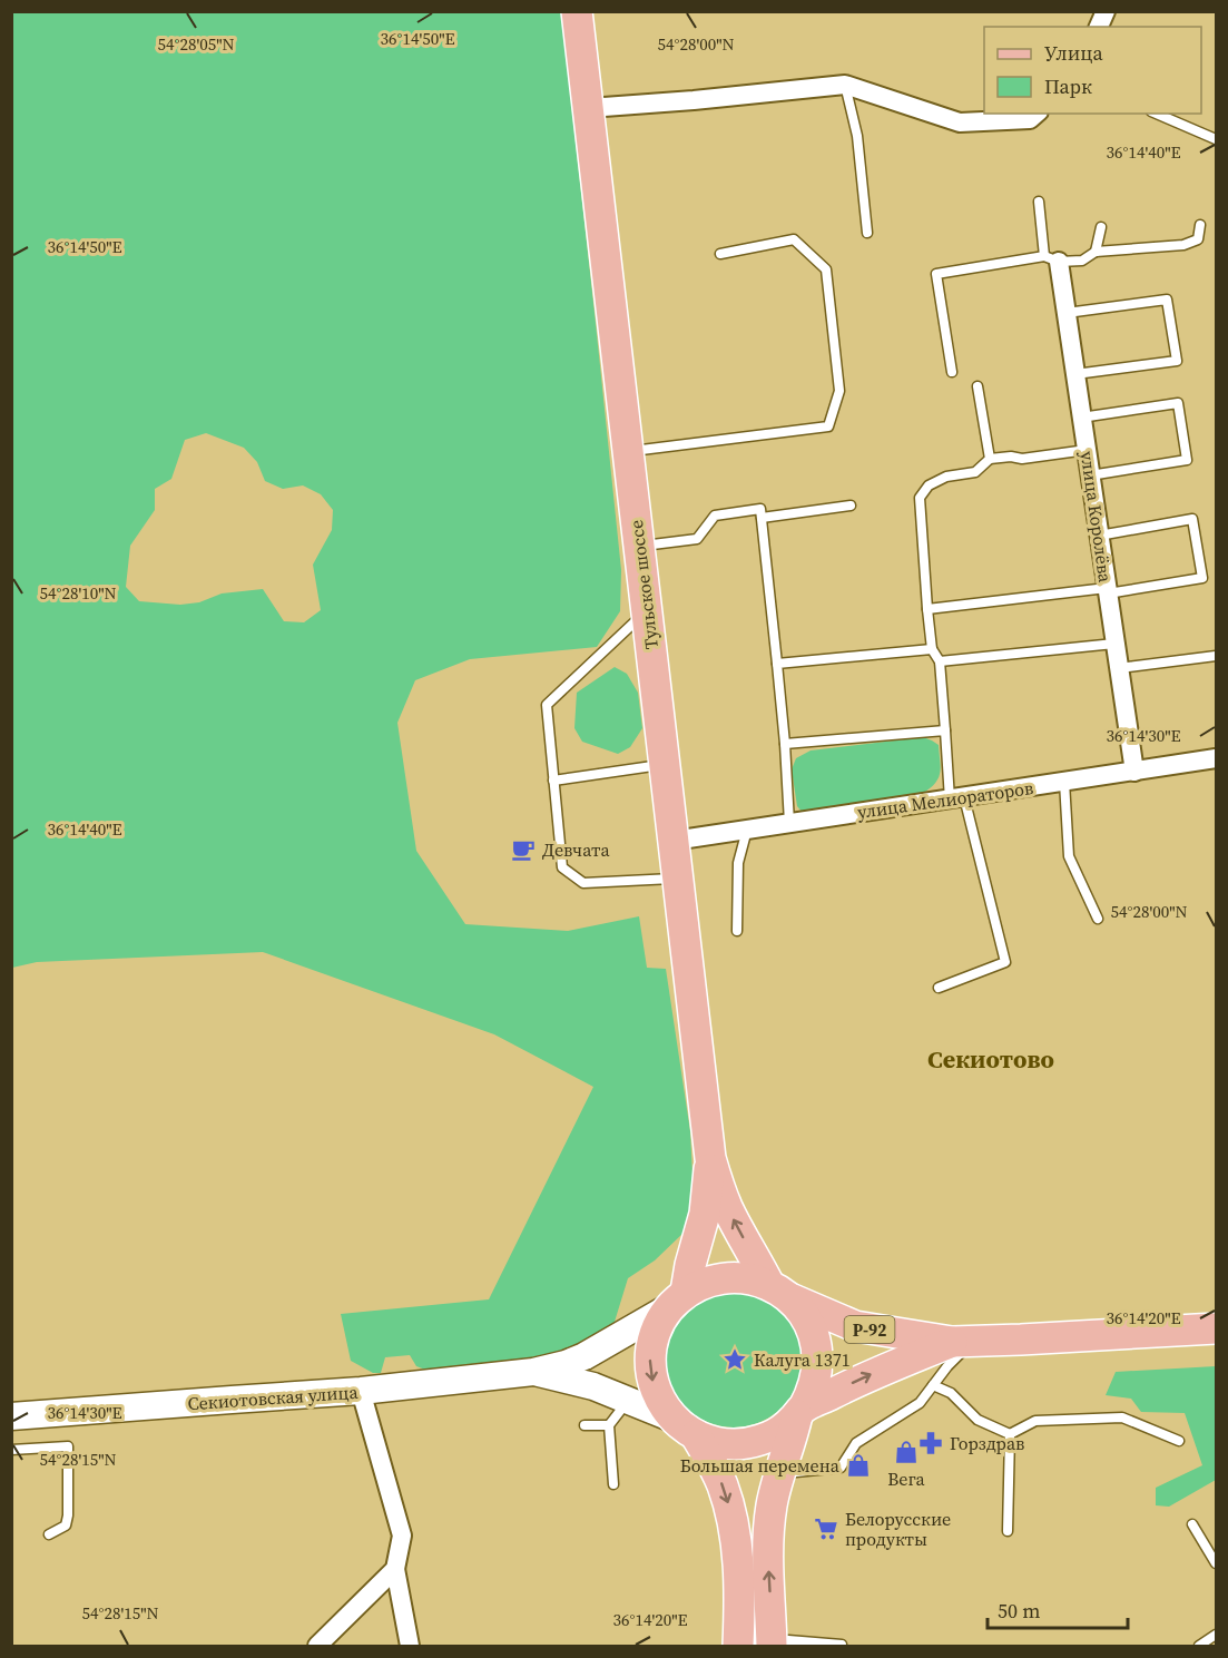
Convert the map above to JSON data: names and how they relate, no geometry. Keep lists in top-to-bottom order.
{
  "streets": {
    "main road": ["Тульское шоссе", "Р-92", "Секиотовская улица"],
    "street": ["улица Королёва", "улица Мелиораторов"]
  },
  "crossings": [
    ["улица Королёва", "улица Мелиораторов"],
    ["Тульское шоссе", "улица Мелиораторов"]
  ],
  "districts": ["Секиотово"],
  "places": {
    "cafe": ["Девчата"],
    "place": ["Калуга 1371"],
    "pharmacy": ["Горздрав"],
    "shop": ["Вега", "Большая перемена"],
    "supermarket": ["Белорусские продукты"]
  },
  "legend": ["Улица", "Парк"],
  "scale_bar": "50 m",
  "coordinates": [
    "36°14'50\"E",
    "54°28'05\"N",
    "54°28'00\"N",
    "36°14'40\"E",
    "54°28'10\"N",
    "36°14'30\"E",
    "36°14'20\"E",
    "54°28'15\"N"
  ]
}
